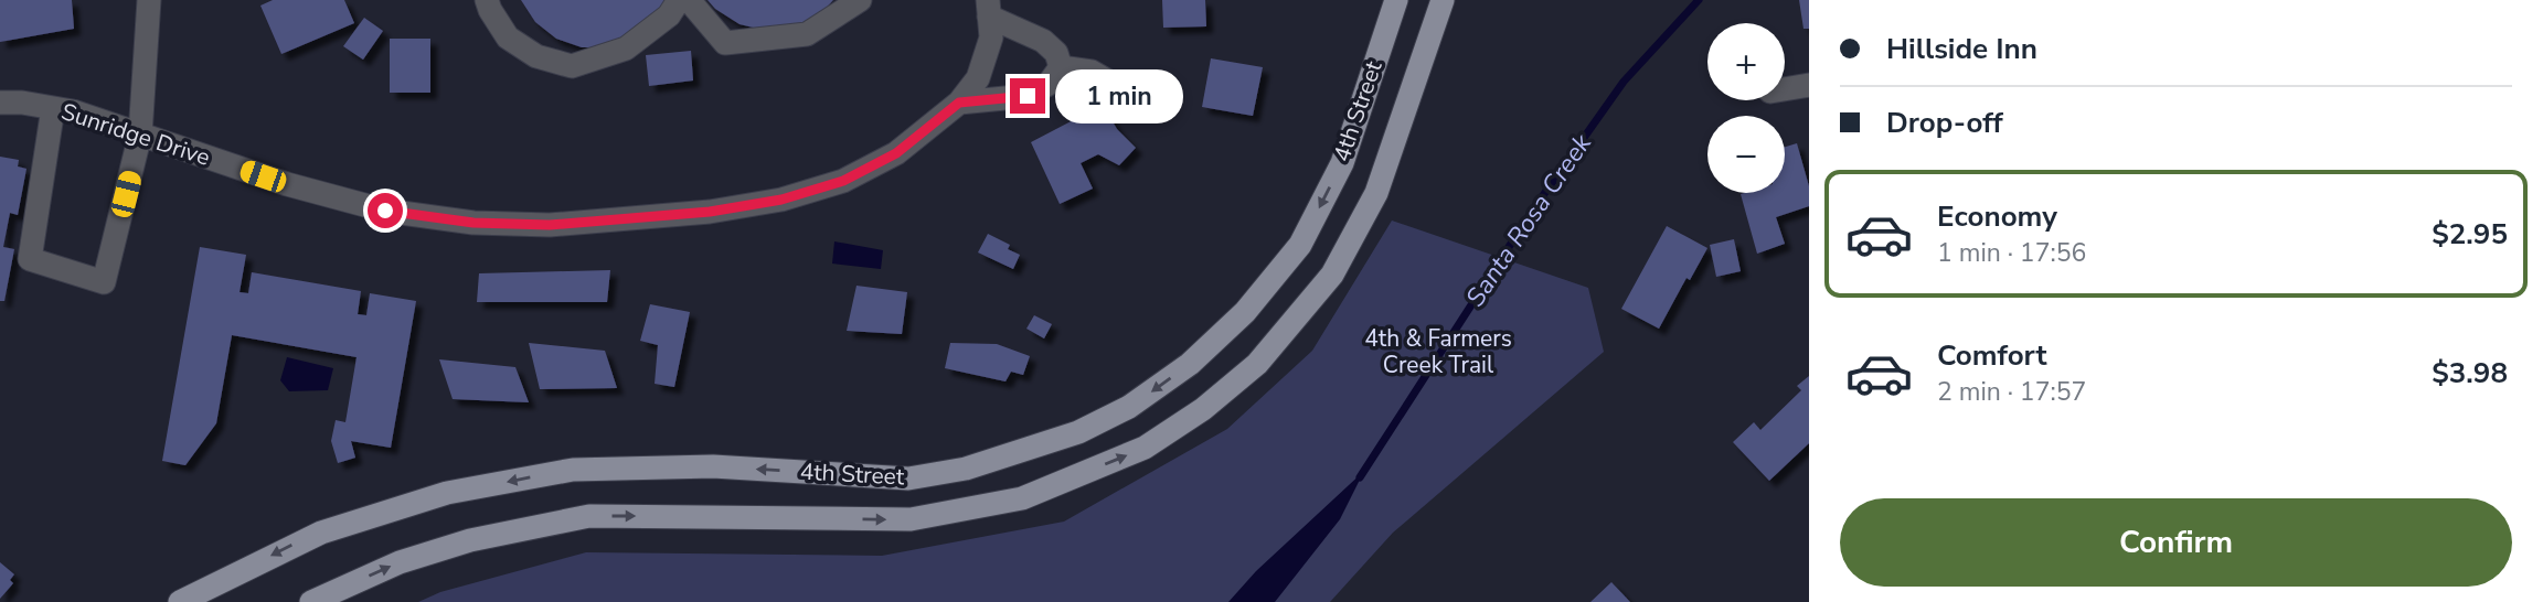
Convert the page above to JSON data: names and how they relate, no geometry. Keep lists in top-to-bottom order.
{
  "streets": {
    "main road": ["4th Street"],
    "street": ["Sunridge Drive"]
  },
  "water": ["Santa Rosa Creek"],
  "parks": ["4th & Farmers Creek Trail"],
  "page": {
    "banner": ["Hillside Inn", "Drop-off"],
    "map_buttons": ["+", "−"],
    "bubble": "1 min",
    "list": [
      {
        "name": "Economy",
        "note": "1 min · 17:56",
        "value": "$2.95"
      },
      {
        "name": "Comfort",
        "note": "2 min · 17:57",
        "value": "$3.98"
      }
    ],
    "buttons": "Confirm"
  }
}
